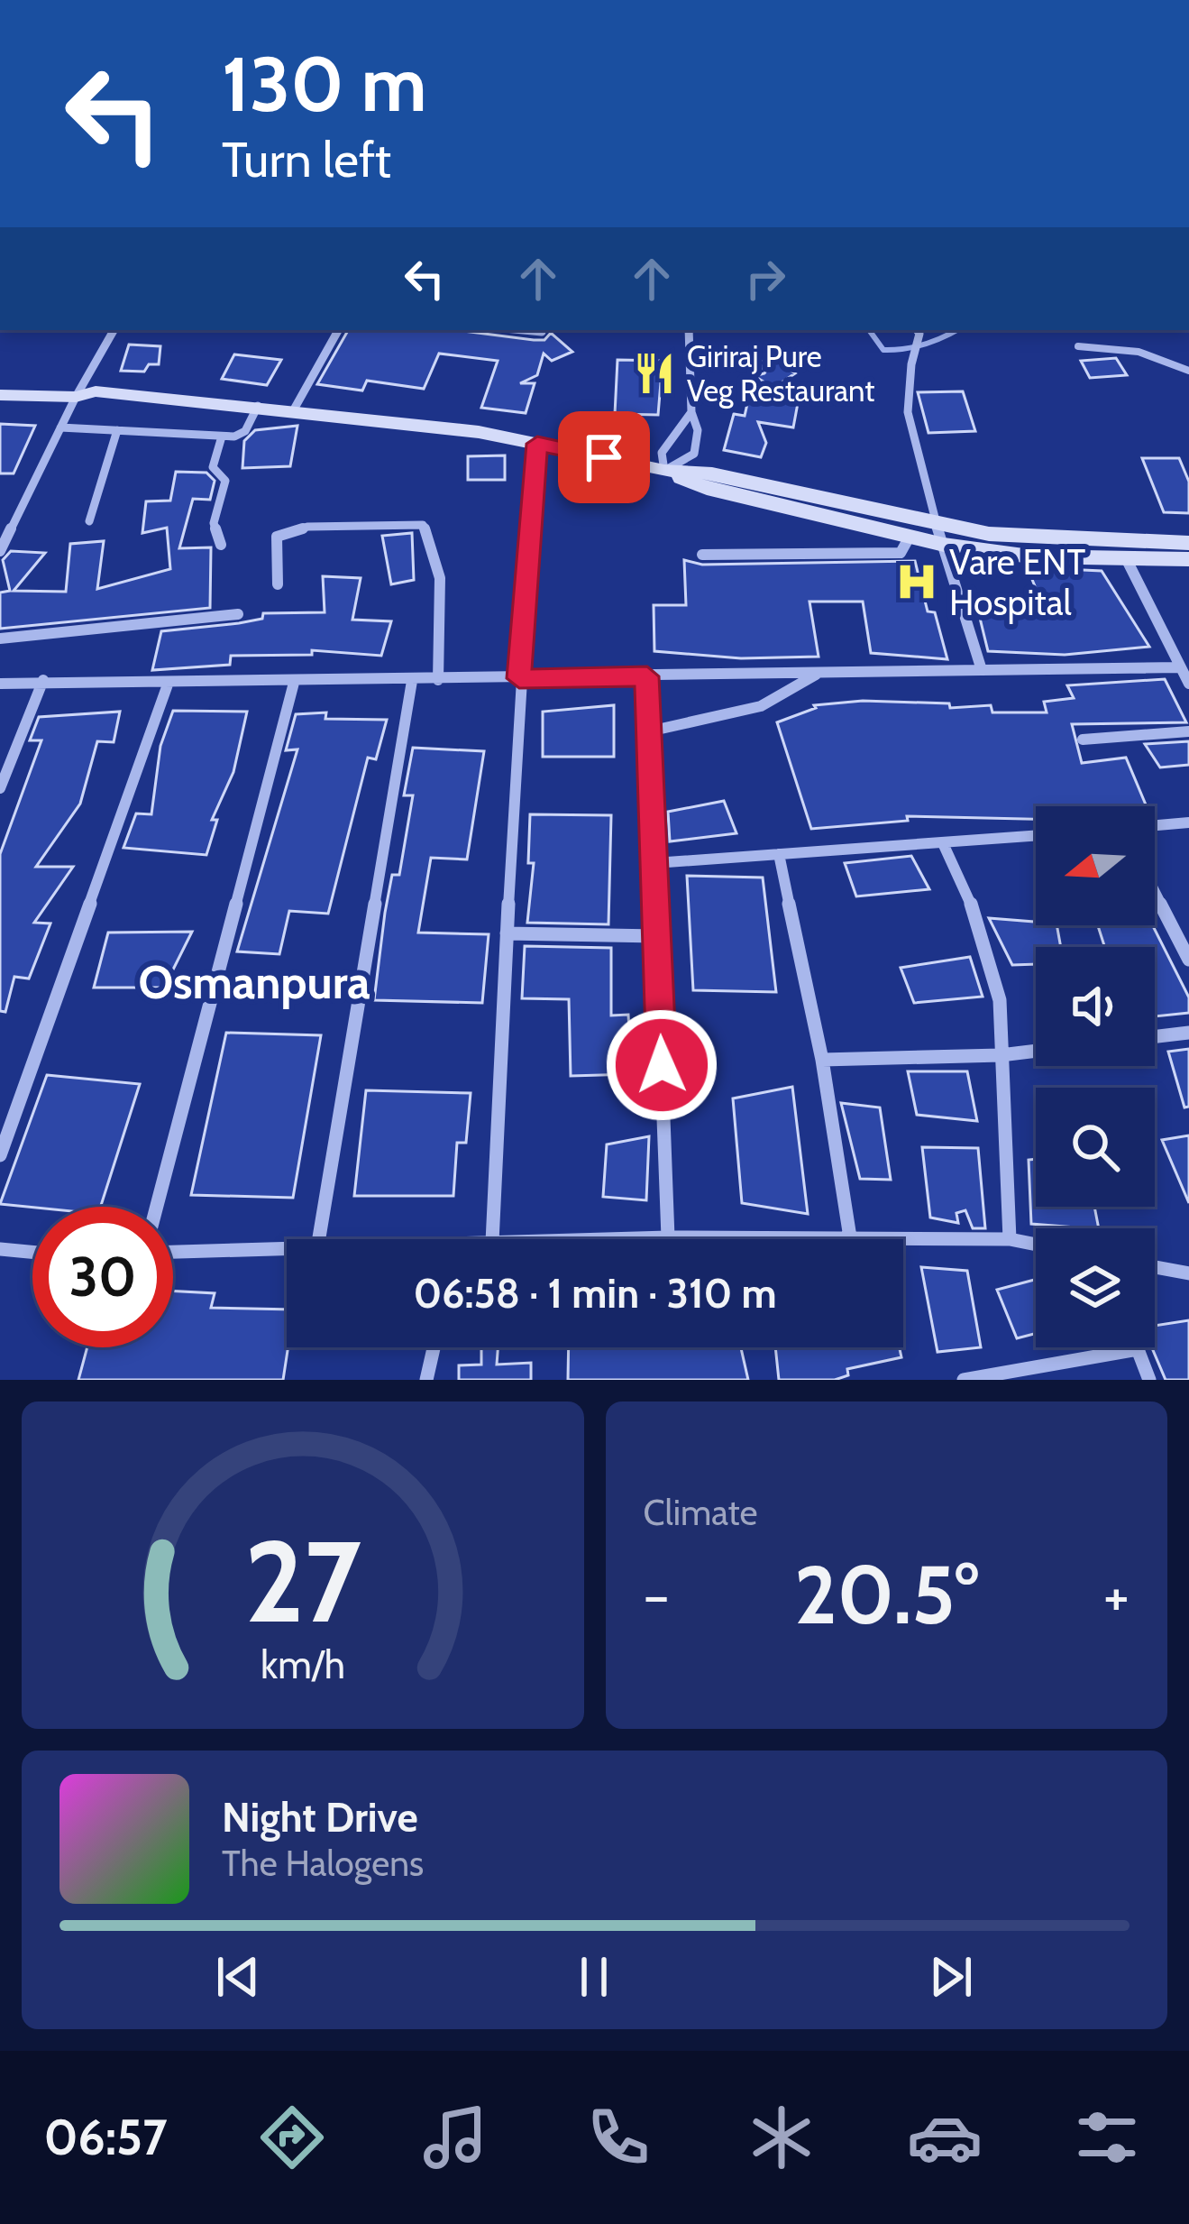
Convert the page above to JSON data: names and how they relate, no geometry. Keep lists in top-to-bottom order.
{
  "districts": ["Osmanpura"],
  "places": {
    "restaurant": ["Giriraj Pure Veg Restaurant"],
    "hospital": ["Vare ENT Hospital"]
  },
  "north": "left",
  "page": {
    "turn": ["130 m", "Turn left"],
    "limit": "30",
    "trip": "06:58 · 1 min · 310 m",
    "tile": "Climate",
    "heat": ["−", "20.5°", "+"],
    "song": ["Night Drive", "The Halogens"],
    "tabs": "06:57",
    "gauge": ["27", "km/h"]
  }
}
